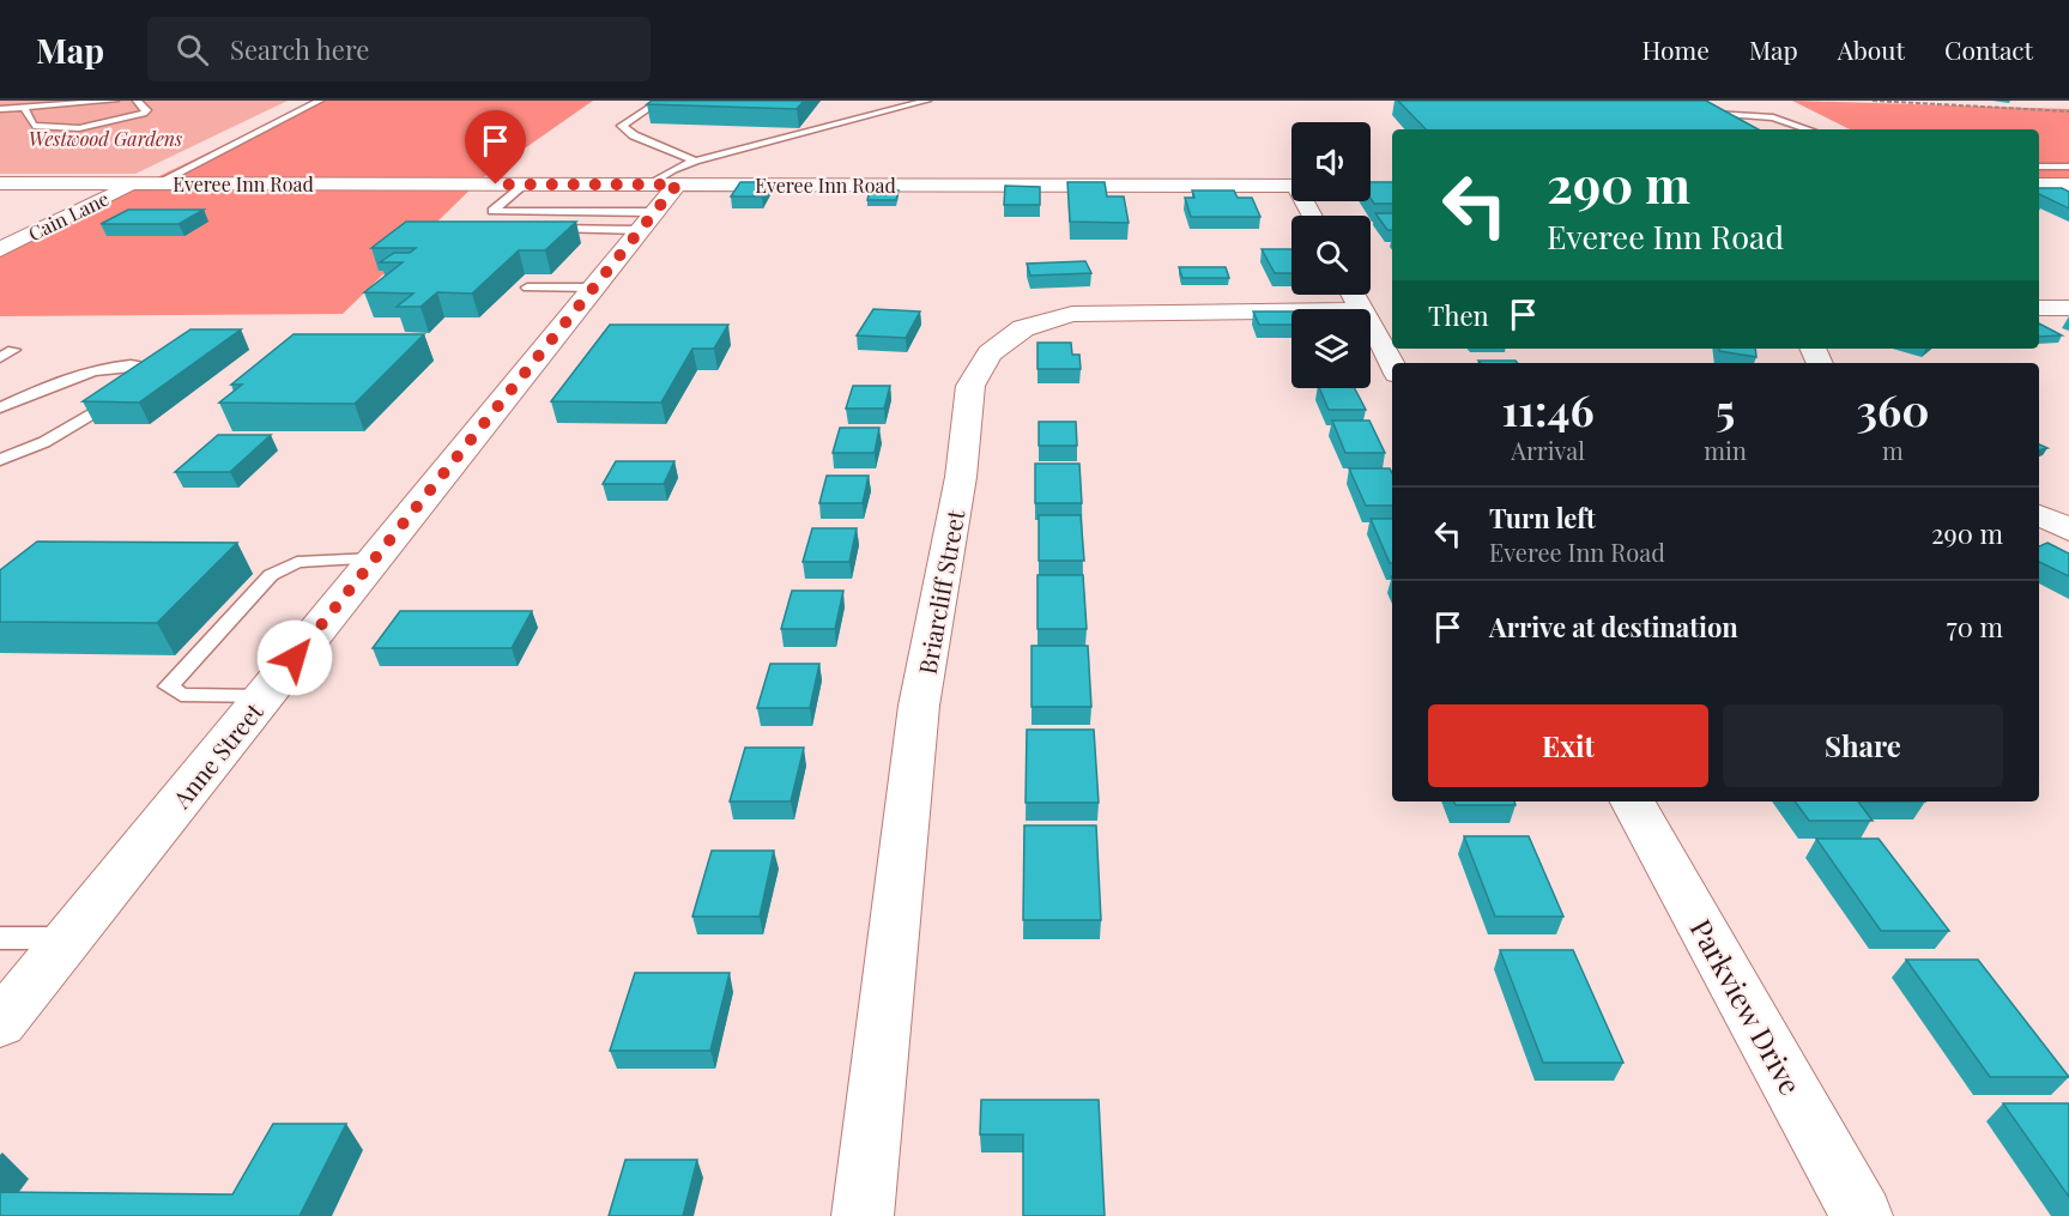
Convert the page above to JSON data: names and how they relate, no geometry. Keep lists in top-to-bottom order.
{
  "streets": {
    "street": [
      "Everee Inn Road",
      "Cain Lane",
      "Briarcliff Street",
      "Anne Street",
      "Parkview Drive"
    ]
  },
  "crossings": [
    ["Everee Inn Road", "Cain Lane"],
    ["Everee Inn Road", "Anne Street"]
  ],
  "parks": ["Westwood Gardens"],
  "page": {
    "header": "Map",
    "search": "Search here",
    "nav": [
      "Home",
      "Map",
      "About",
      "Contact"
    ],
    "turn": ["290 m", "Everee Inn Road"],
    "then": "Then",
    "eta": [
      "11:46",
      "Arrival",
      "5",
      "min",
      "360",
      "m"
    ],
    "list": [
      {
        "name": "Turn left",
        "note": "Everee Inn Road",
        "value": "290 m"
      },
      {
        "name": "Arrive at destination",
        "value": "70 m"
      }
    ],
    "buttons": ["Exit", "Share"]
  }
}
